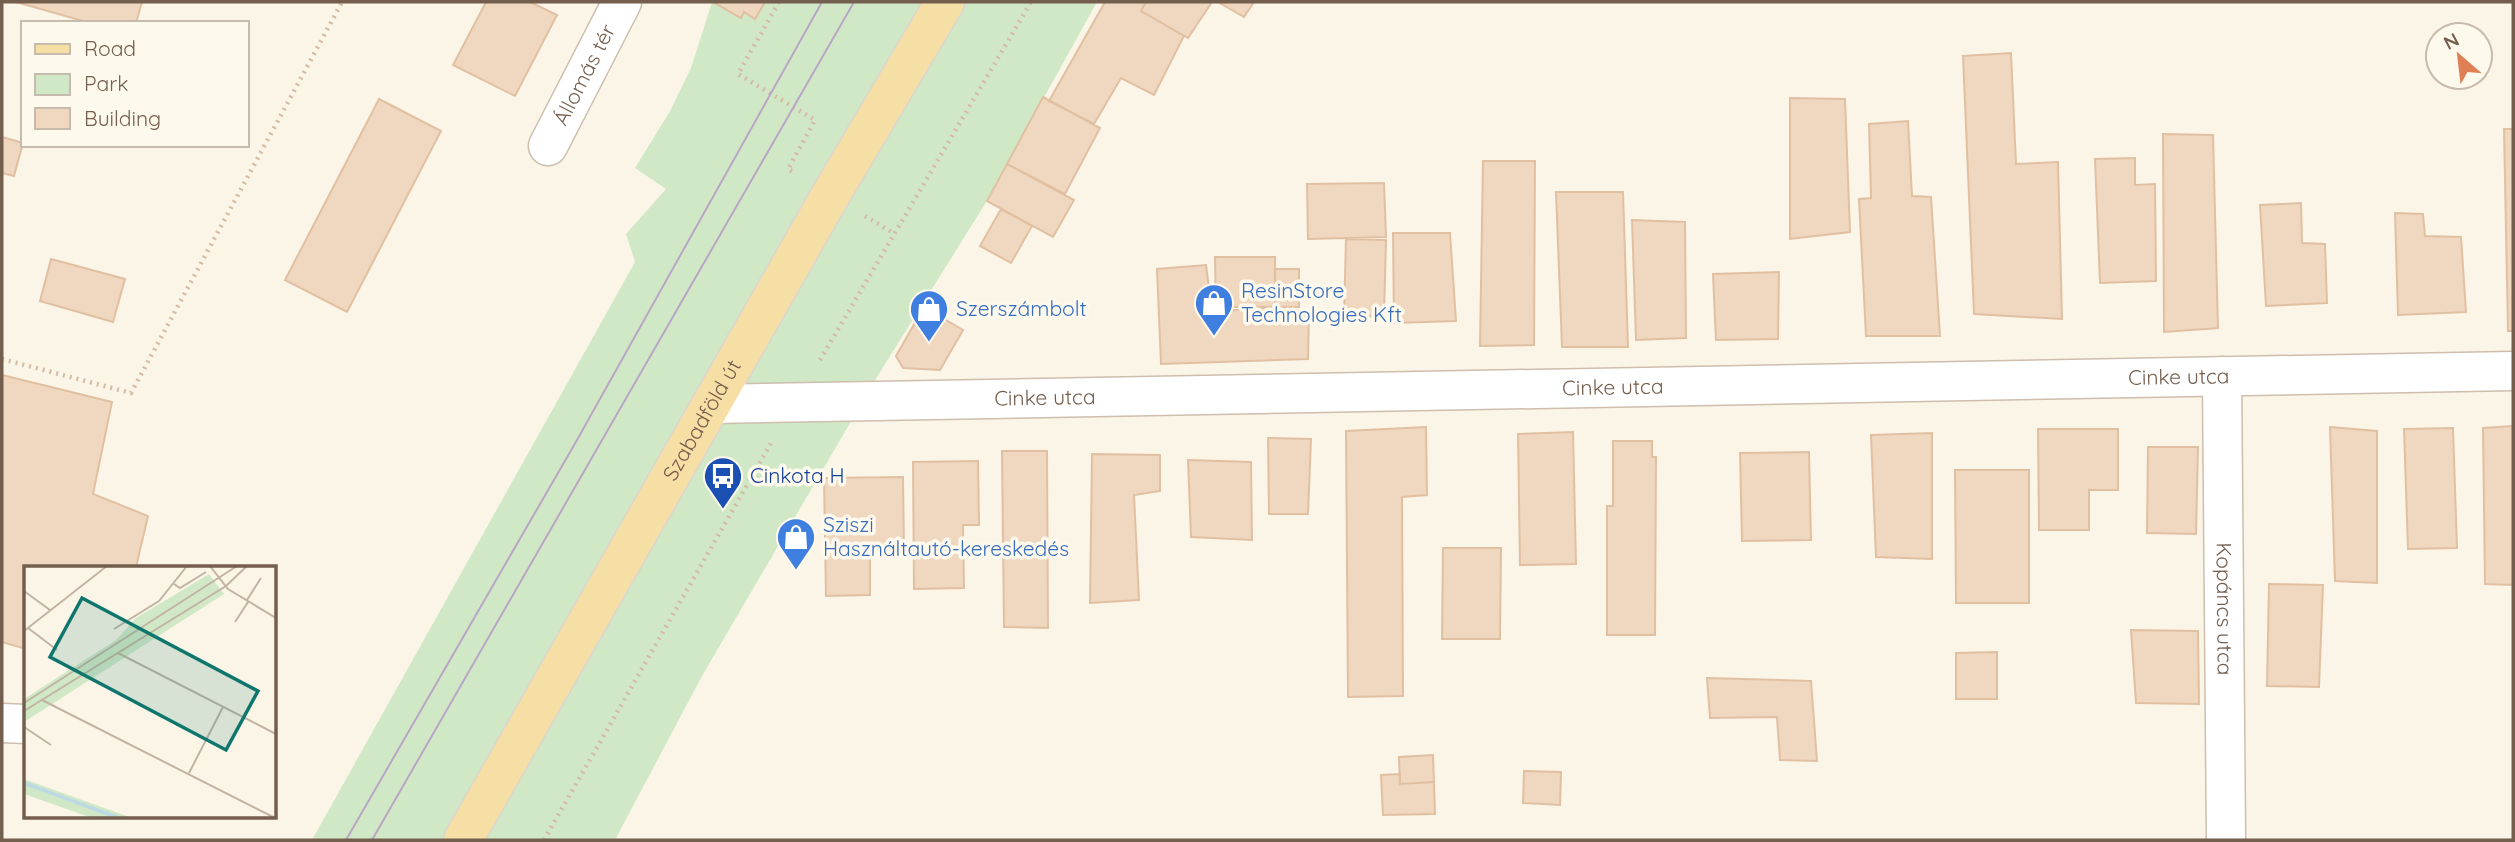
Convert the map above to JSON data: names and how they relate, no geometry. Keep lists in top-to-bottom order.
{
  "streets": {
    "main road": ["Szabadföld út"],
    "street": ["Állomás tér", "Cinke utca", "Kopáncs utca"]
  },
  "crossings": [
    ["Cinke utca", "Szabadföld út"],
    ["Cinke utca", "Kopáncs utca"]
  ],
  "places": {
    "shop": ["ResinStore Technologies Kft", "Szerszámbolt", "Sziszi Használtautó-kereskedés"],
    "bus stop": ["Cinkota H"]
  },
  "legend": ["Road", "Park", "Building"],
  "north": "top left"
}
